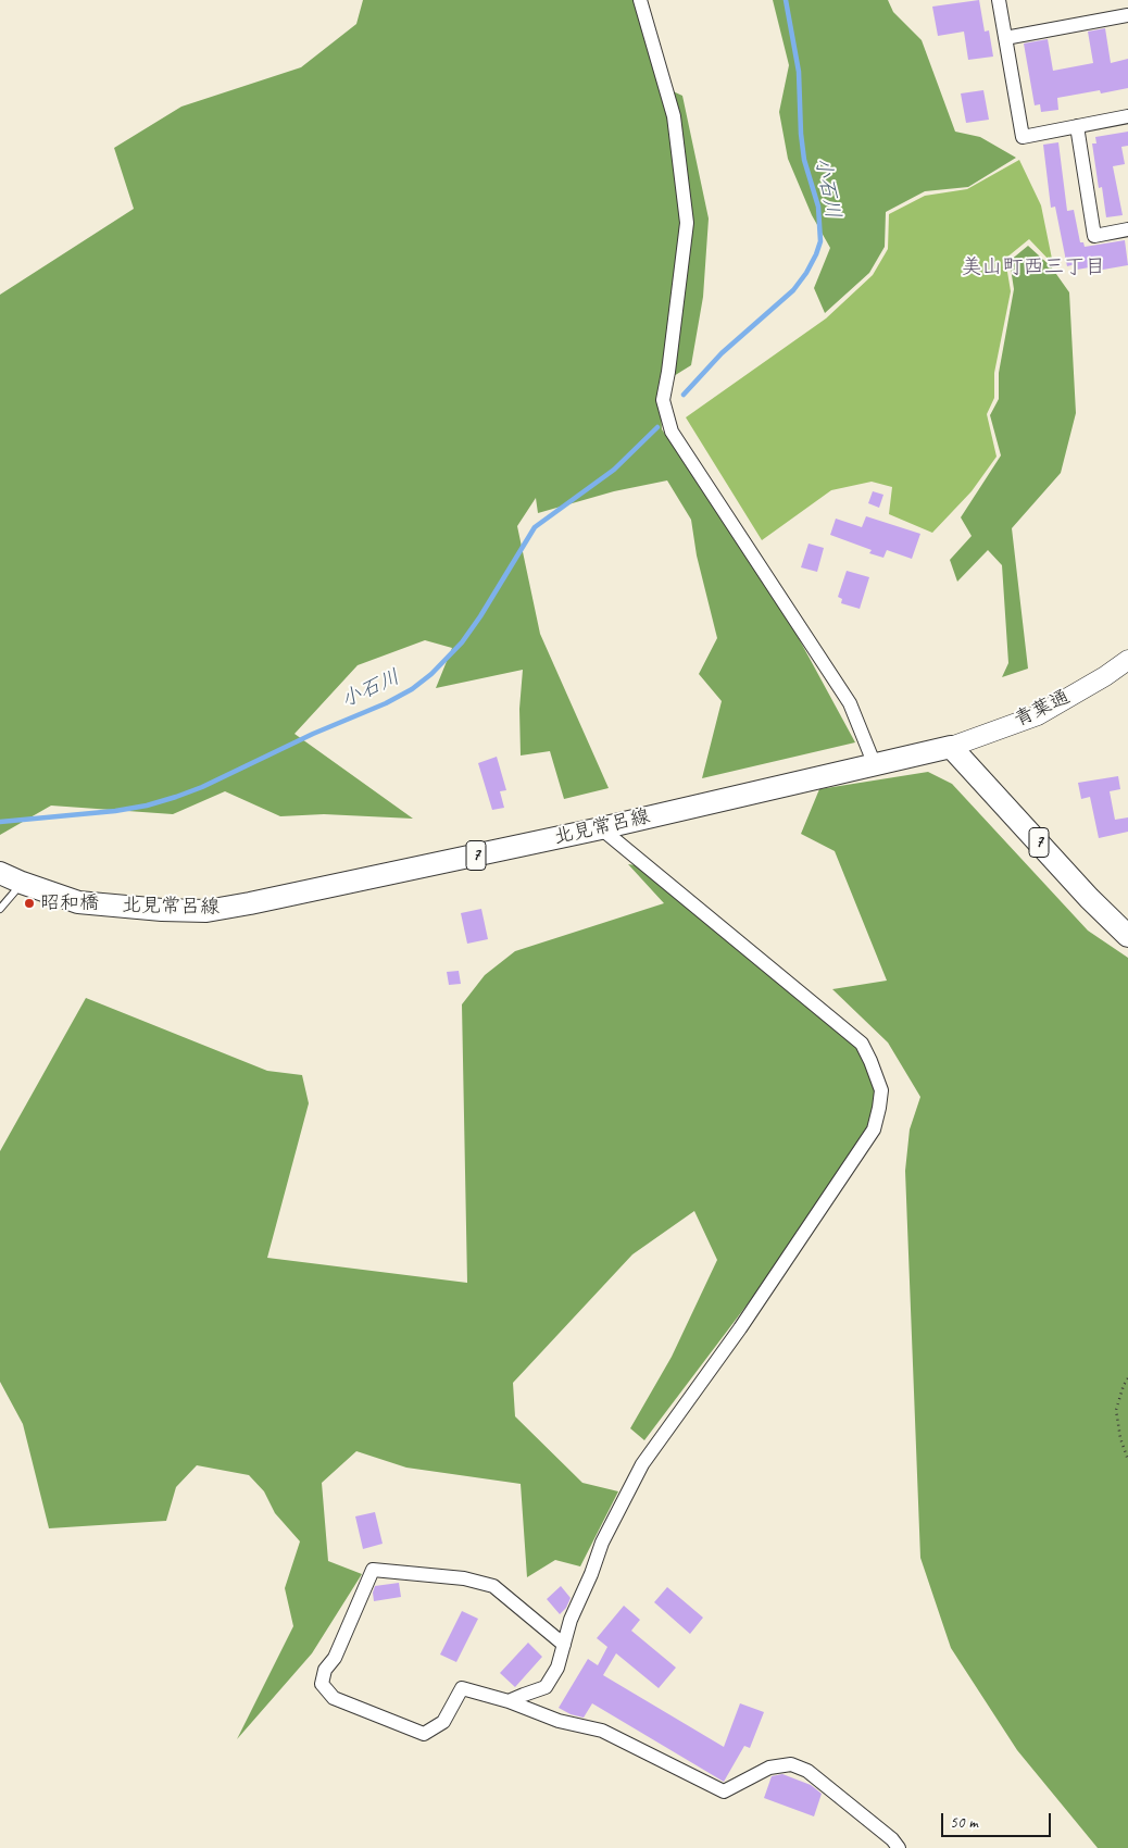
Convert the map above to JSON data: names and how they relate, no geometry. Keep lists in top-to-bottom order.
{
  "streets": {
    "main road": ["北見常呂線", "7"],
    "street": ["青葉通"]
  },
  "crossings": [
    ["青葉通", "北見常呂線"],
    ["青葉通", "7"],
    ["北見常呂線", "7"]
  ],
  "districts": ["美山町西三丁目"],
  "water": ["小石川"],
  "places": ["昭和橋"],
  "scale_bar": "50 m"
}
